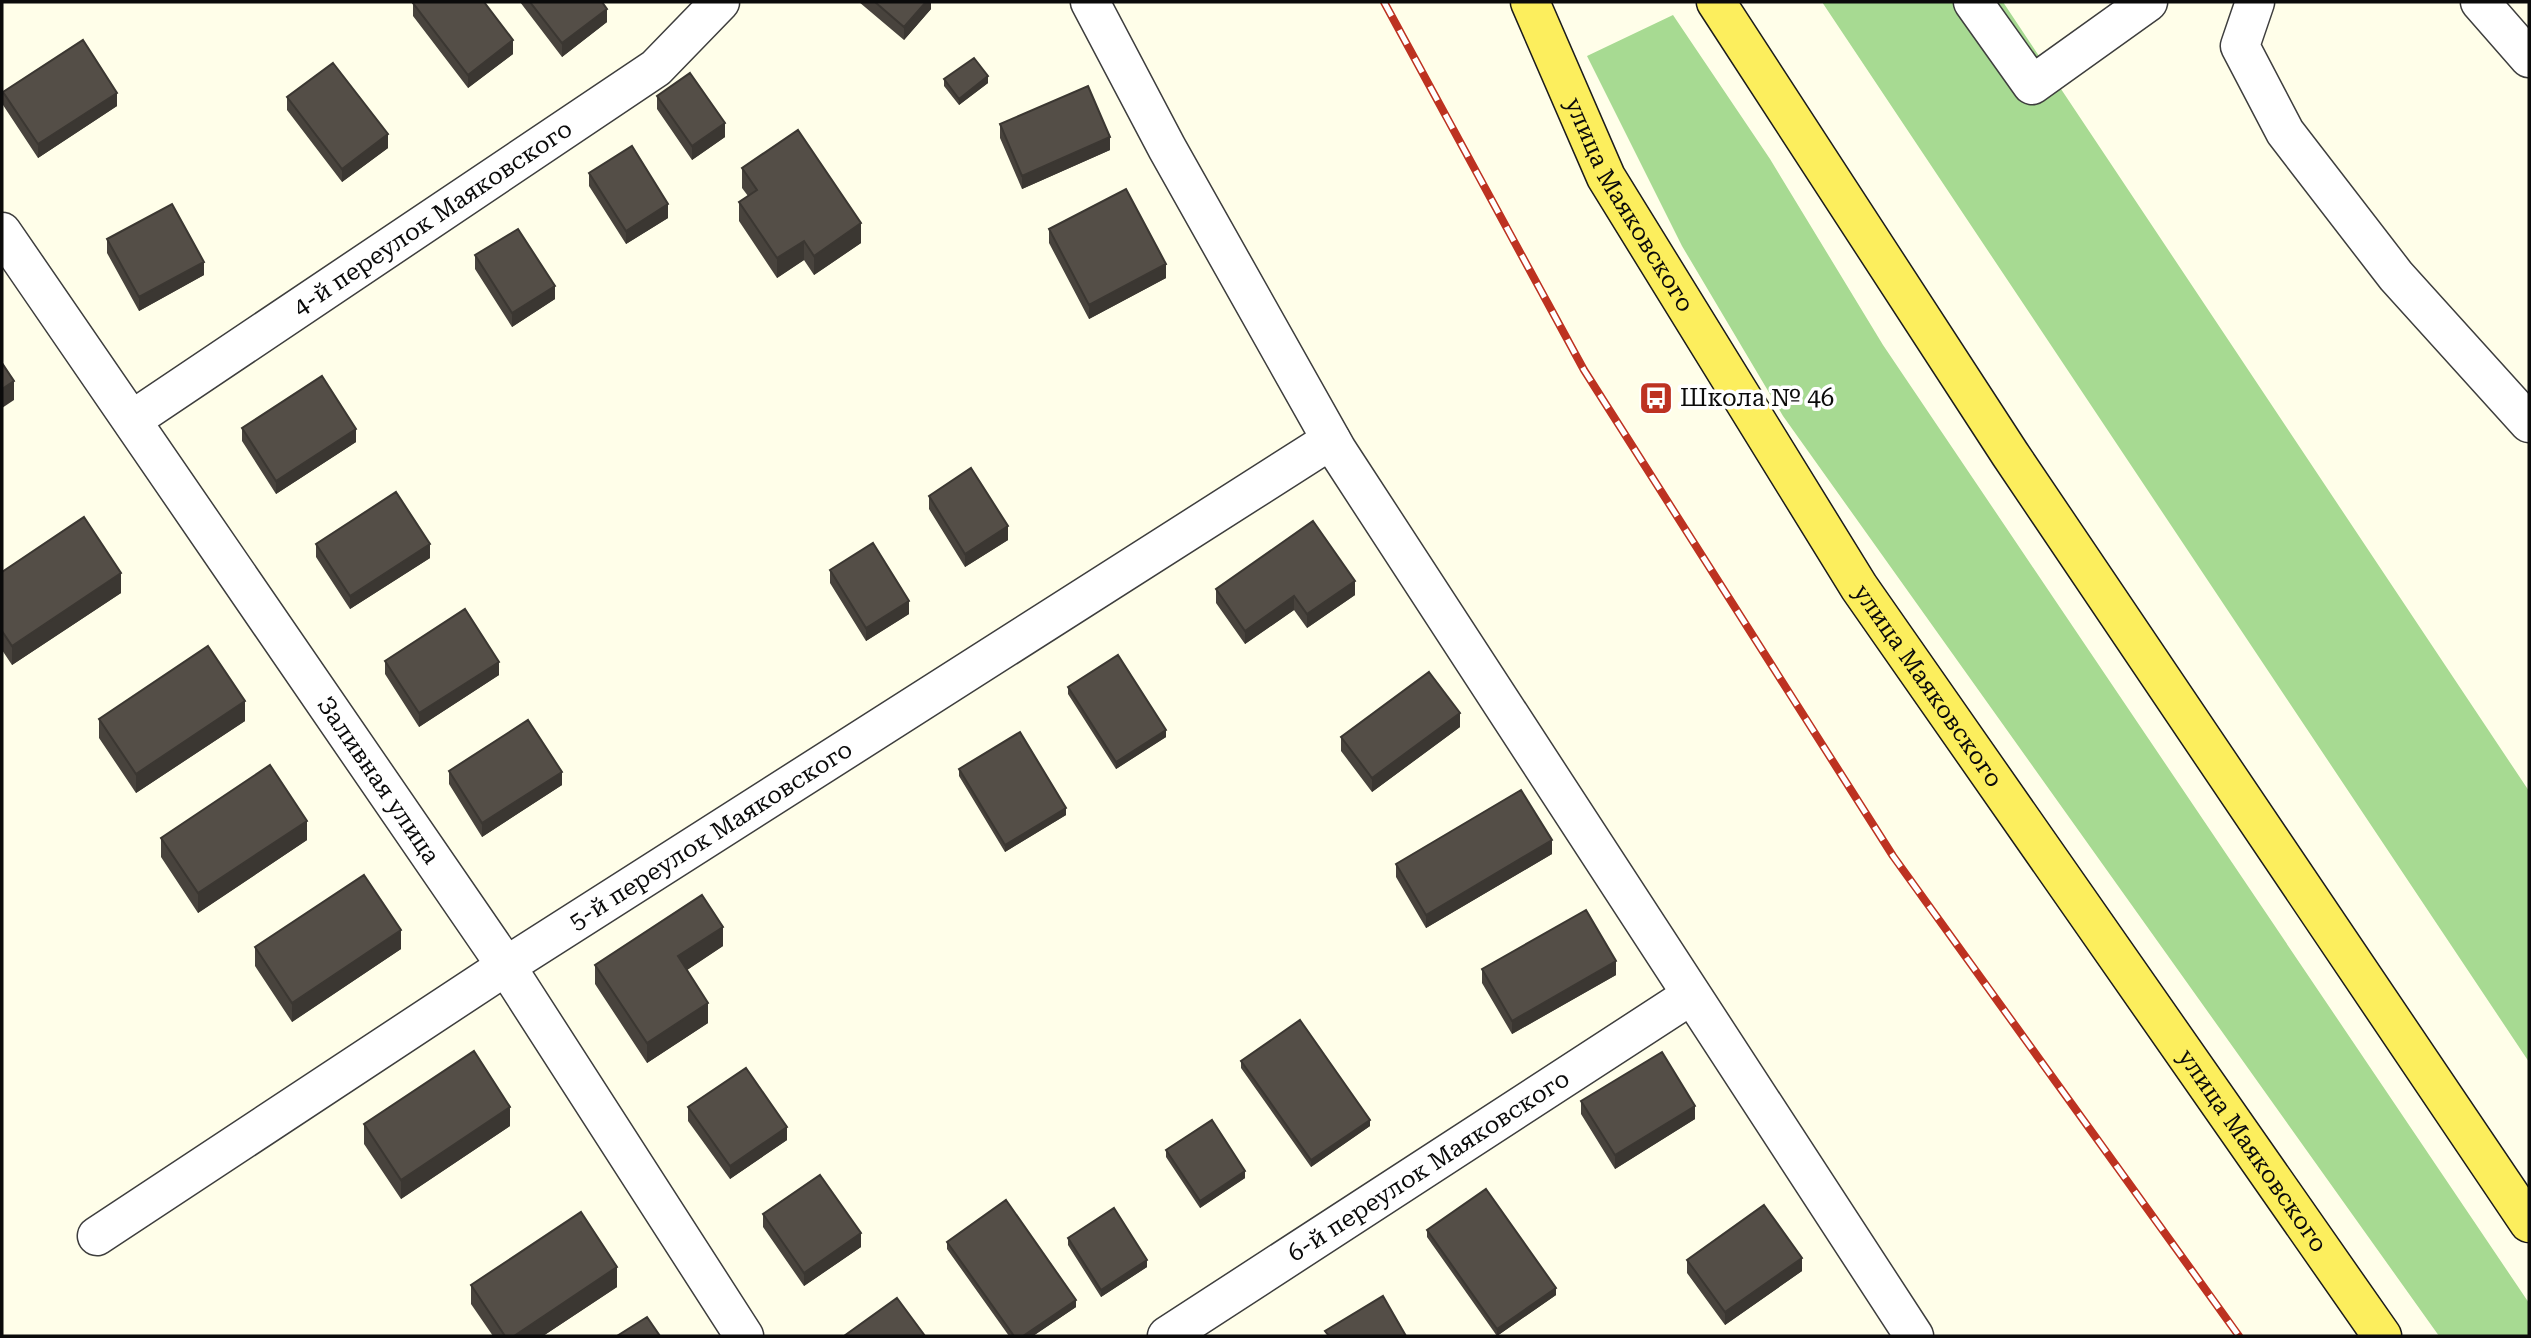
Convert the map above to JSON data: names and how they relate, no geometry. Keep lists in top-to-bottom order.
{
  "streets": {
    "main road": ["улица Маяковского"],
    "street": [
      "4-й переулок Маяковского",
      "Заливная улица",
      "5-й переулок Маяковского",
      "6-й переулок Маяковского"
    ]
  },
  "crossings": [
    ["4-й переулок Маяковского", "Заливная улица"],
    ["Заливная улица", "5-й переулок Маяковского"]
  ],
  "places": {
    "bus stop": ["Школа № 46"]
  }
}
